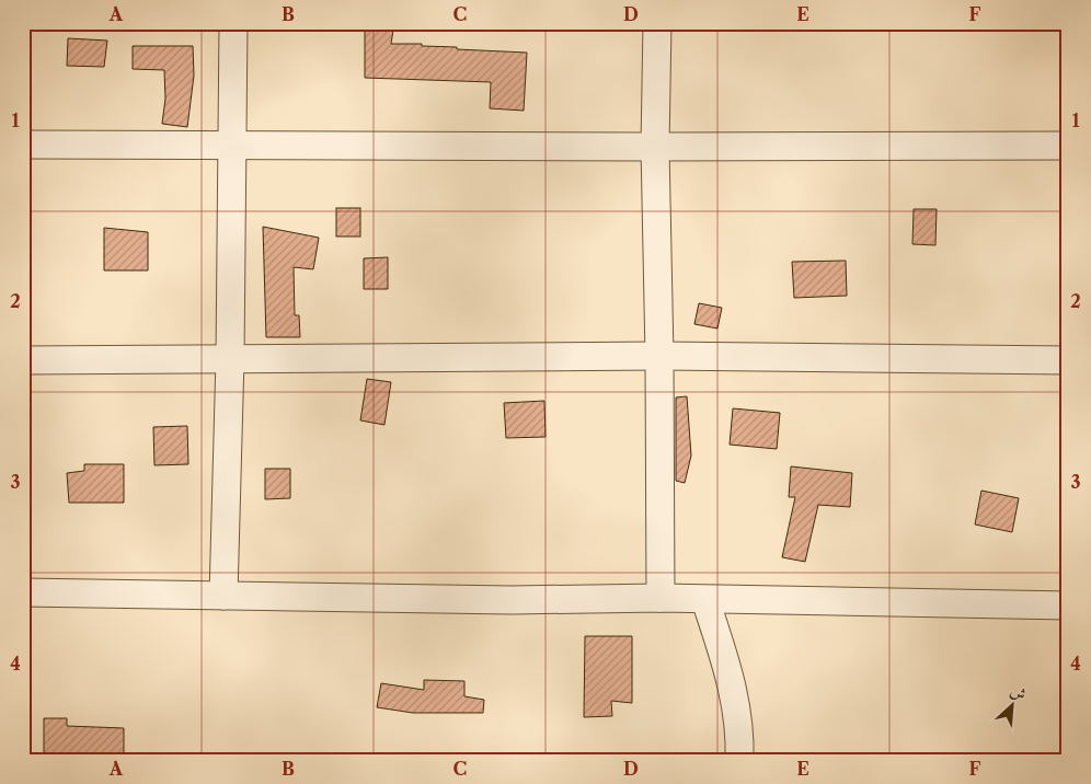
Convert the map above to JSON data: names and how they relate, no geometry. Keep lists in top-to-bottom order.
{
  "north": "top right",
  "grid": {
    "columns": [
      "A",
      "B",
      "C",
      "D",
      "E",
      "F"
    ],
    "rows": [
      "1",
      "2",
      "3",
      "4"
    ]
  }
}
